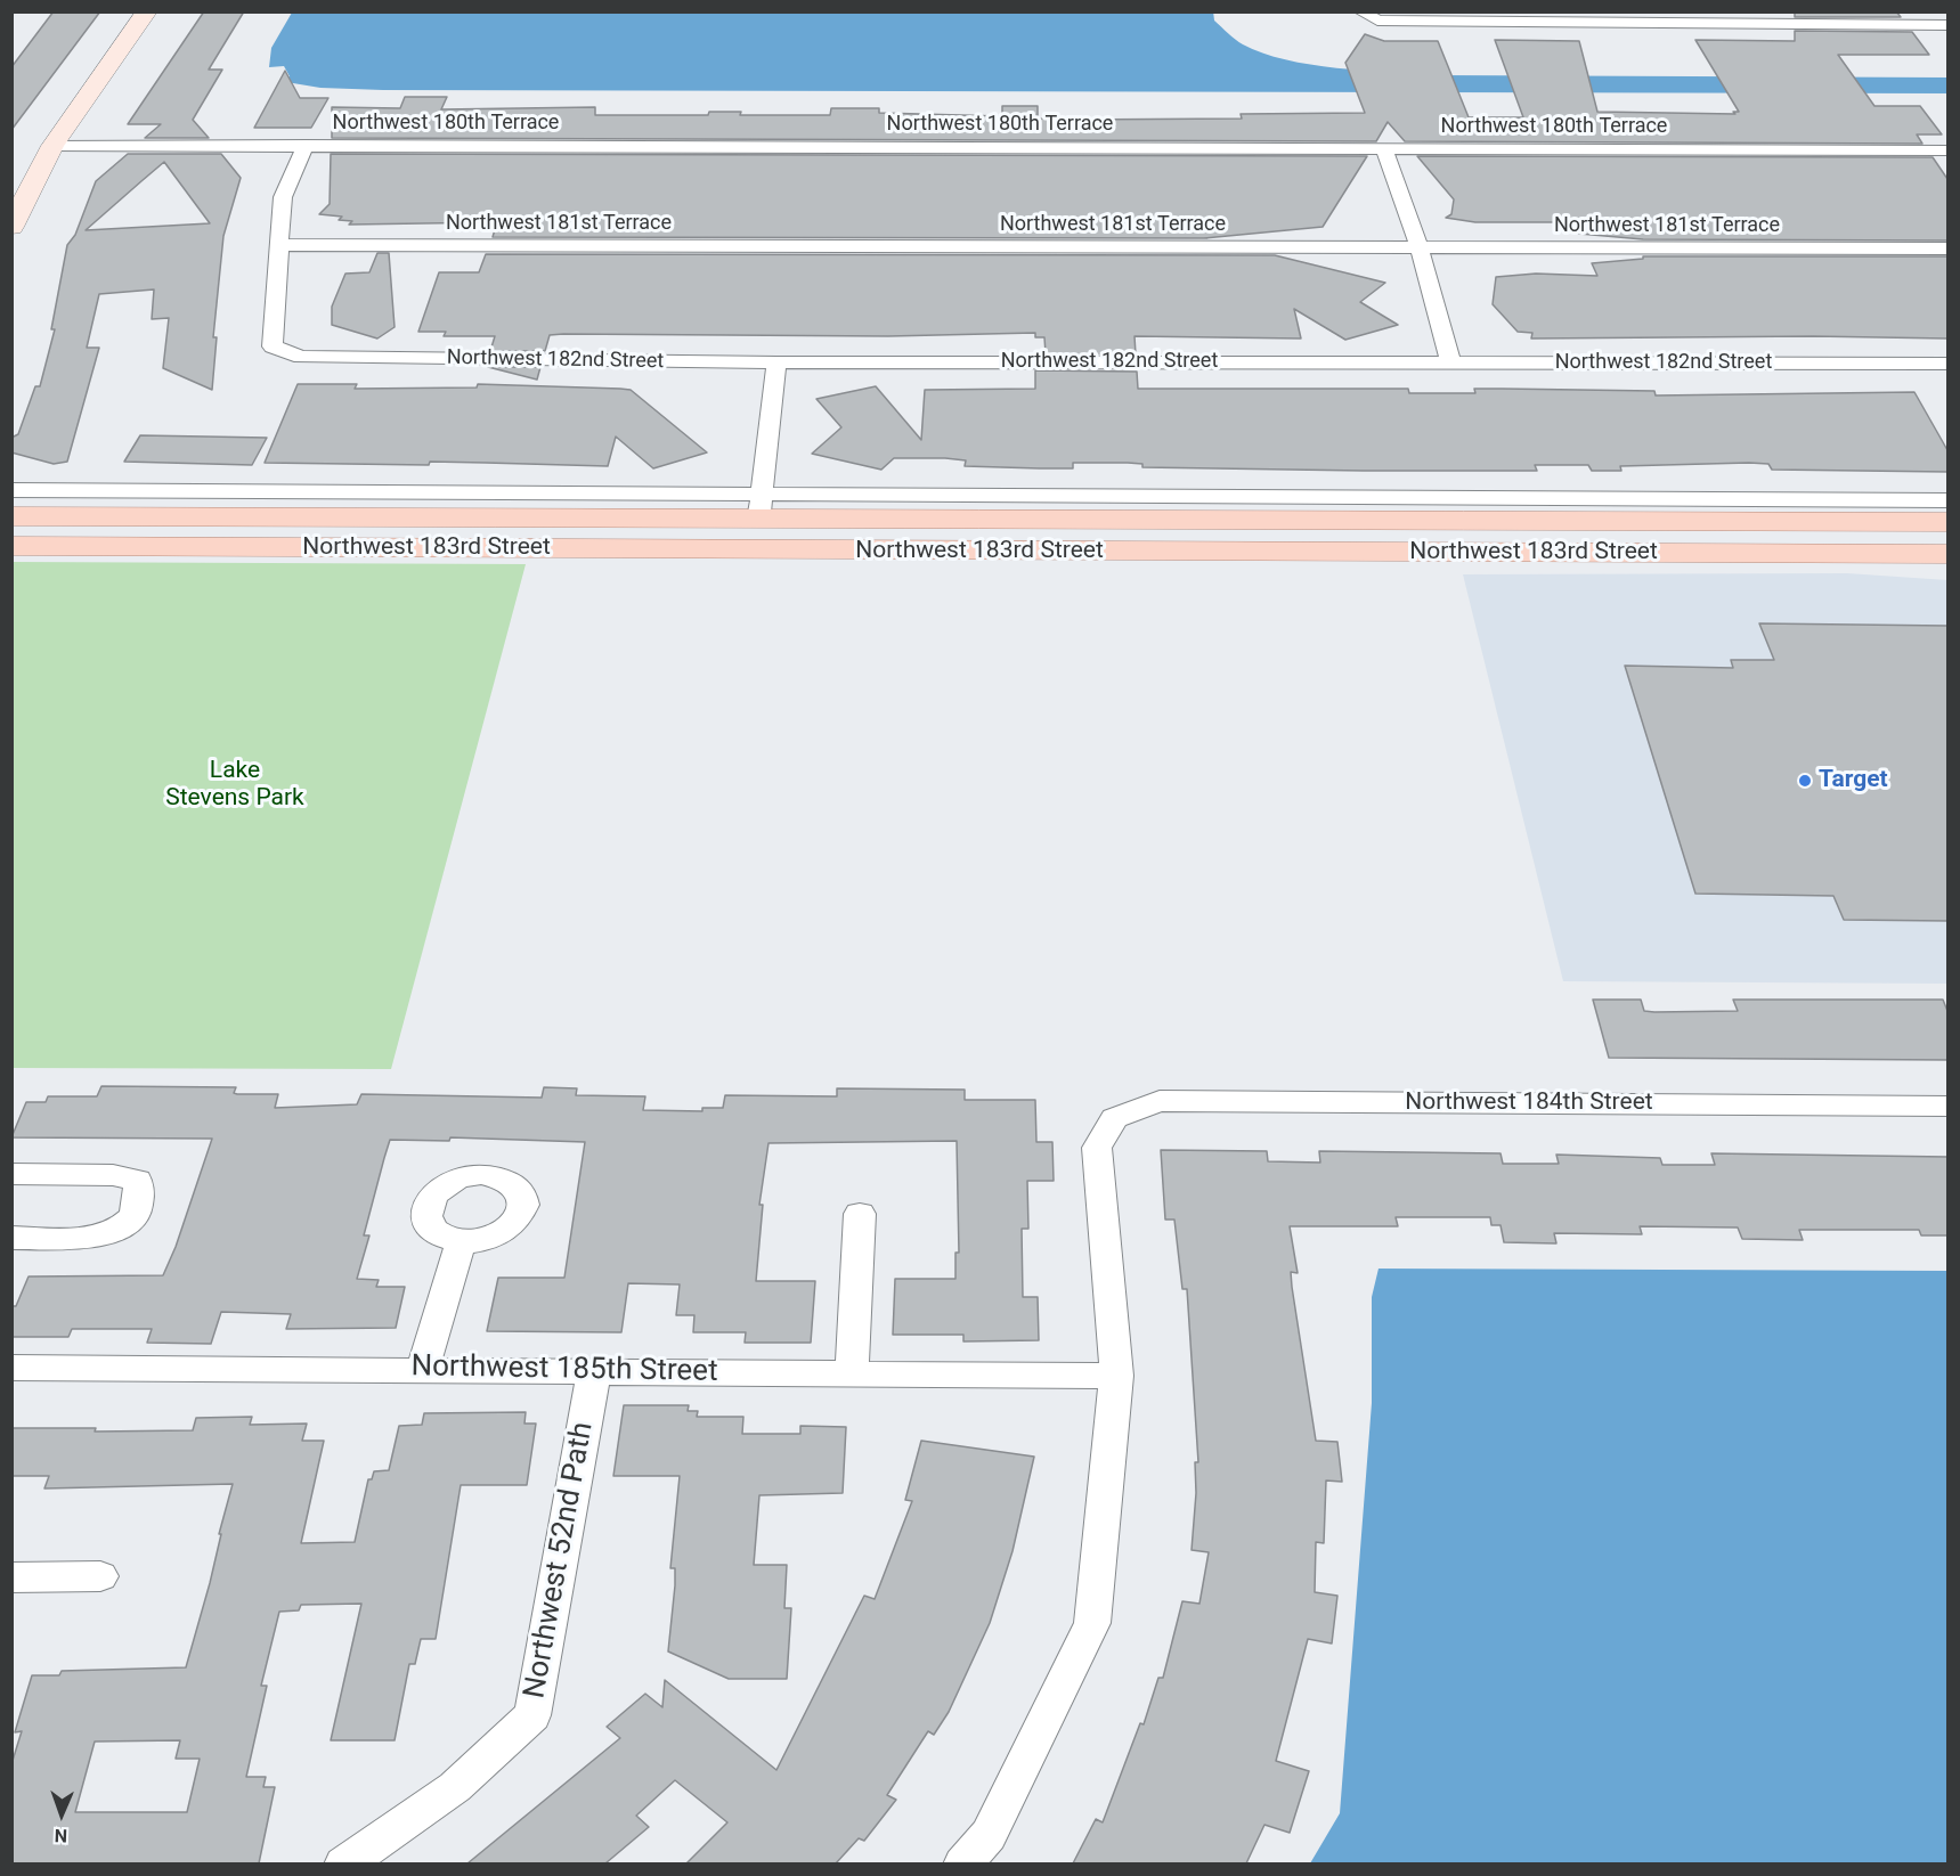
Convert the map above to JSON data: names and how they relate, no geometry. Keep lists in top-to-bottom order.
{
  "streets": {
    "main road": ["Northwest 183rd Street"],
    "street": [
      "Northwest 180th Terrace",
      "Northwest 181st Terrace",
      "Northwest 182nd Street",
      "Northwest 184th Street",
      "Northwest 185th Street",
      "Northwest 52nd Path"
    ]
  },
  "crossings": [
    ["Northwest 181st Terrace", "Northwest 182nd Street"],
    ["Northwest 184th Street", "Northwest 185th Street"],
    ["Northwest 185th Street", "Northwest 52nd Path"]
  ],
  "parks": ["Lake Stevens Park"],
  "places": ["Target"],
  "north": "bottom"
}
